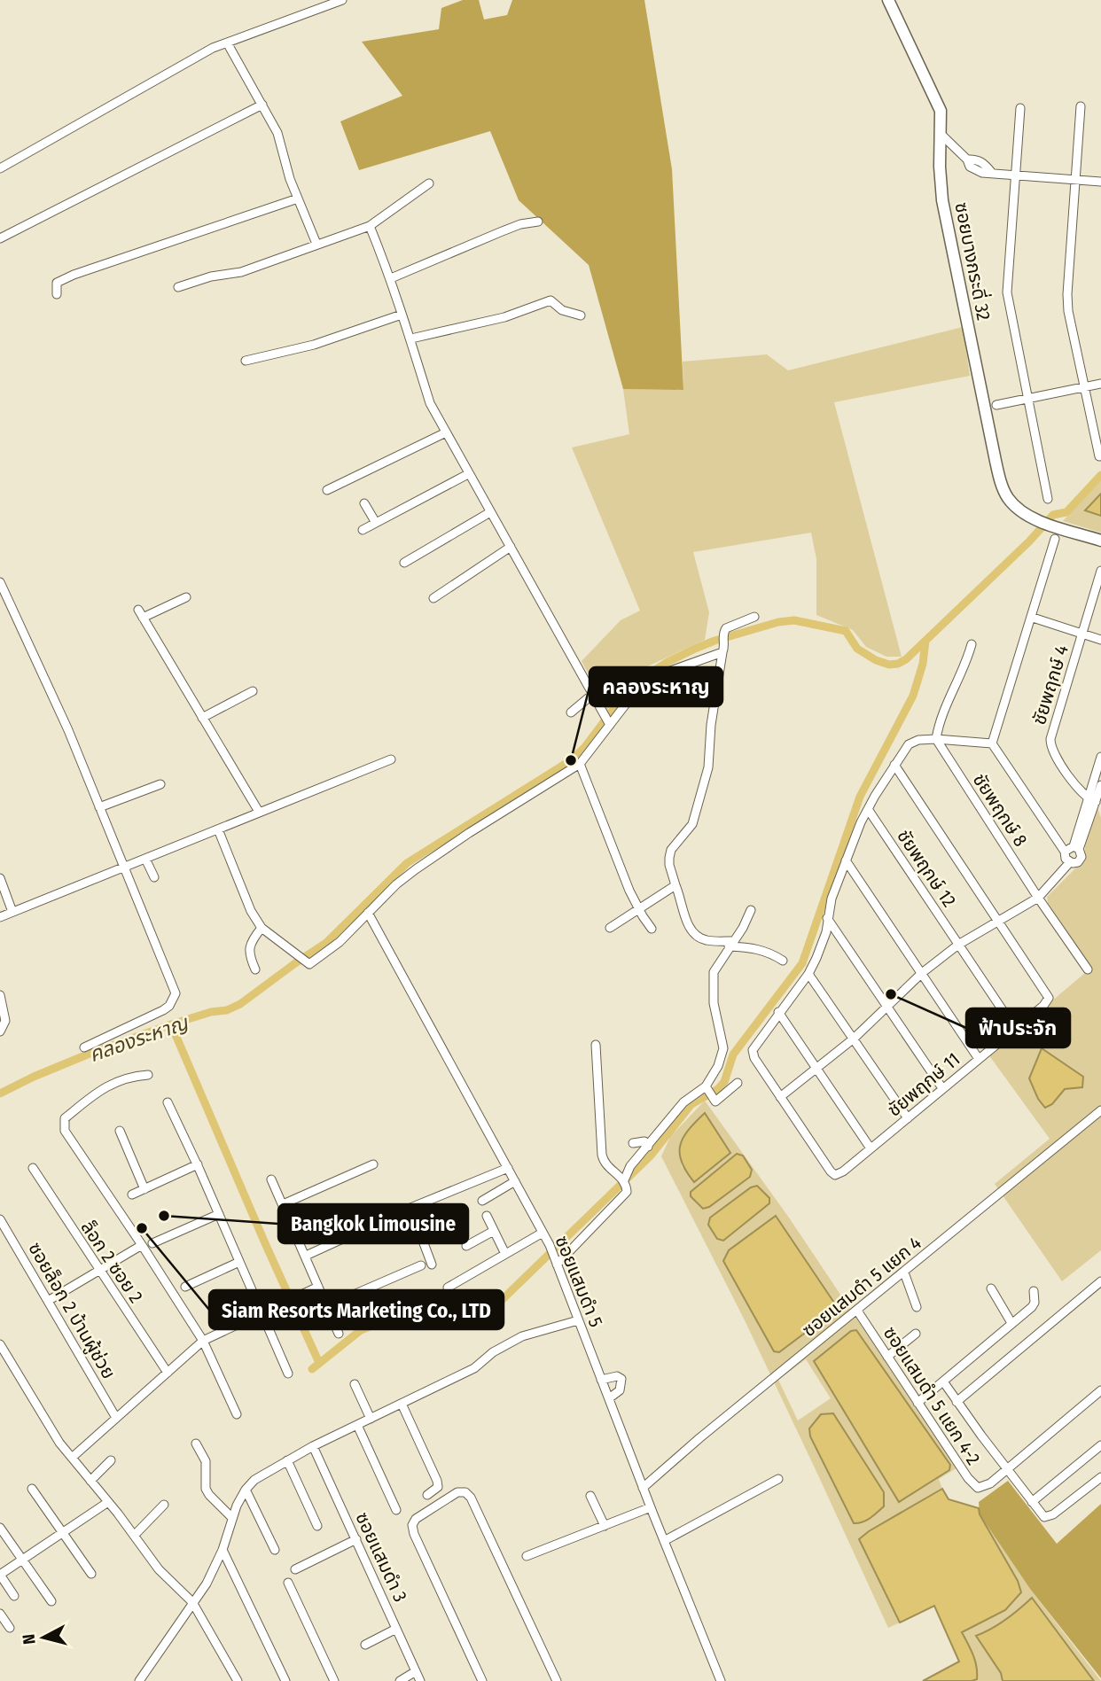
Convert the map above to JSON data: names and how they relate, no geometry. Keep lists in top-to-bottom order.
{
  "streets": {
    "street": [
      "ซอยบางกระดี่ 32",
      "ชัยพฤกษ์ 4",
      "ชัยพฤกษ์ 8",
      "ชัยพฤกษ์ 12",
      "ชัยพฤกษ์ 11",
      "ล็อก 2 ซอย 2",
      "ซอยแสมดำ 5",
      "ซอยแสมดำ 5 แยก 4",
      "ซอยล็อก 2 บ้านผู้ช่วย",
      "ซอยแสมดำ 5 แยก 4-2",
      "ซอยแสมดำ 3"
    ]
  },
  "crossings": [
    ["ชัยพฤกษ์ 12", "ชัยพฤกษ์ 11"],
    ["ซอยแสมดำ 5", "ซอยแสมดำ 5 แยก 4"],
    ["ซอยแสมดำ 5 แยก 4", "ซอยแสมดำ 5 แยก 4-2"]
  ],
  "water": ["คลองระหาญ"],
  "places": [
    "คลองระหาญ",
    "ฟ้าประจัก",
    "Bangkok Limousine",
    "Siam Resorts Marketing Co., LTD"
  ],
  "north": "left"
}
